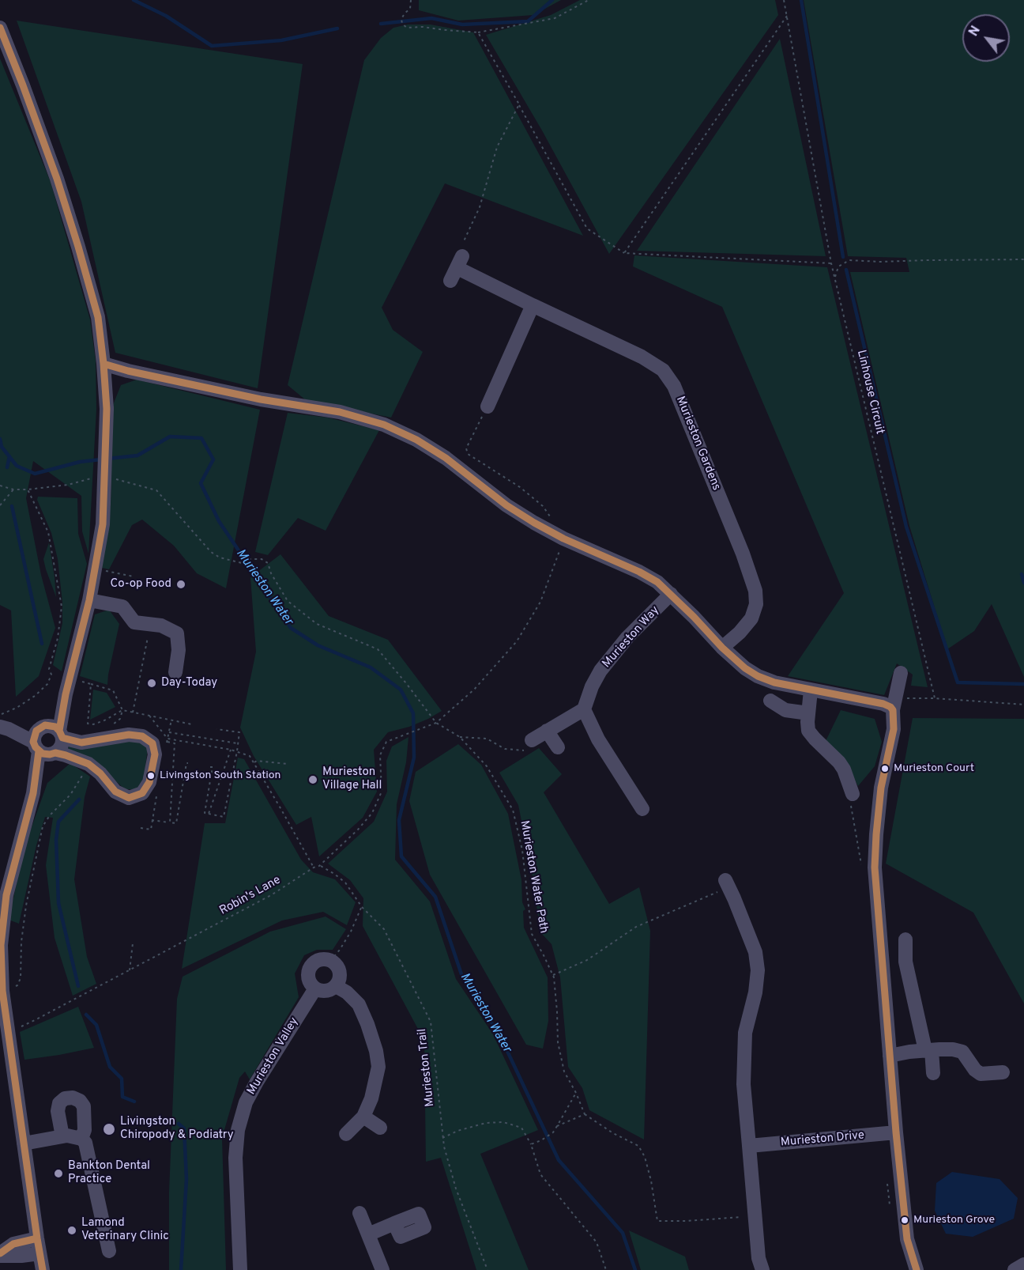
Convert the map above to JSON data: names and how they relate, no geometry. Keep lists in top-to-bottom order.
{
  "streets": {
    "street": [
      "Murieston Gardens",
      "Murieston Way",
      "Murieston Valley",
      "Murieston Drive"
    ],
    "path": [
      "Linhouse Circuit",
      "Murieston Water Path",
      "Robin's Lane",
      "Murieston Trail"
    ]
  },
  "crossings": [
    ["Murieston Water Path", "Robin's Lane"],
    ["Robin's Lane", "Murieston Trail"]
  ],
  "water": ["Murieston Water"],
  "places": [
    "Co-op Food",
    "Day-Today",
    "Murieston Court",
    "Livingston South Station",
    "Murieston Village Hall",
    "Livingston Chiropody & Podiatry",
    "Bankton Dental Practice",
    "Murieston Grove",
    "Lamond Veterinary Clinic"
  ],
  "north": "top left"
}
